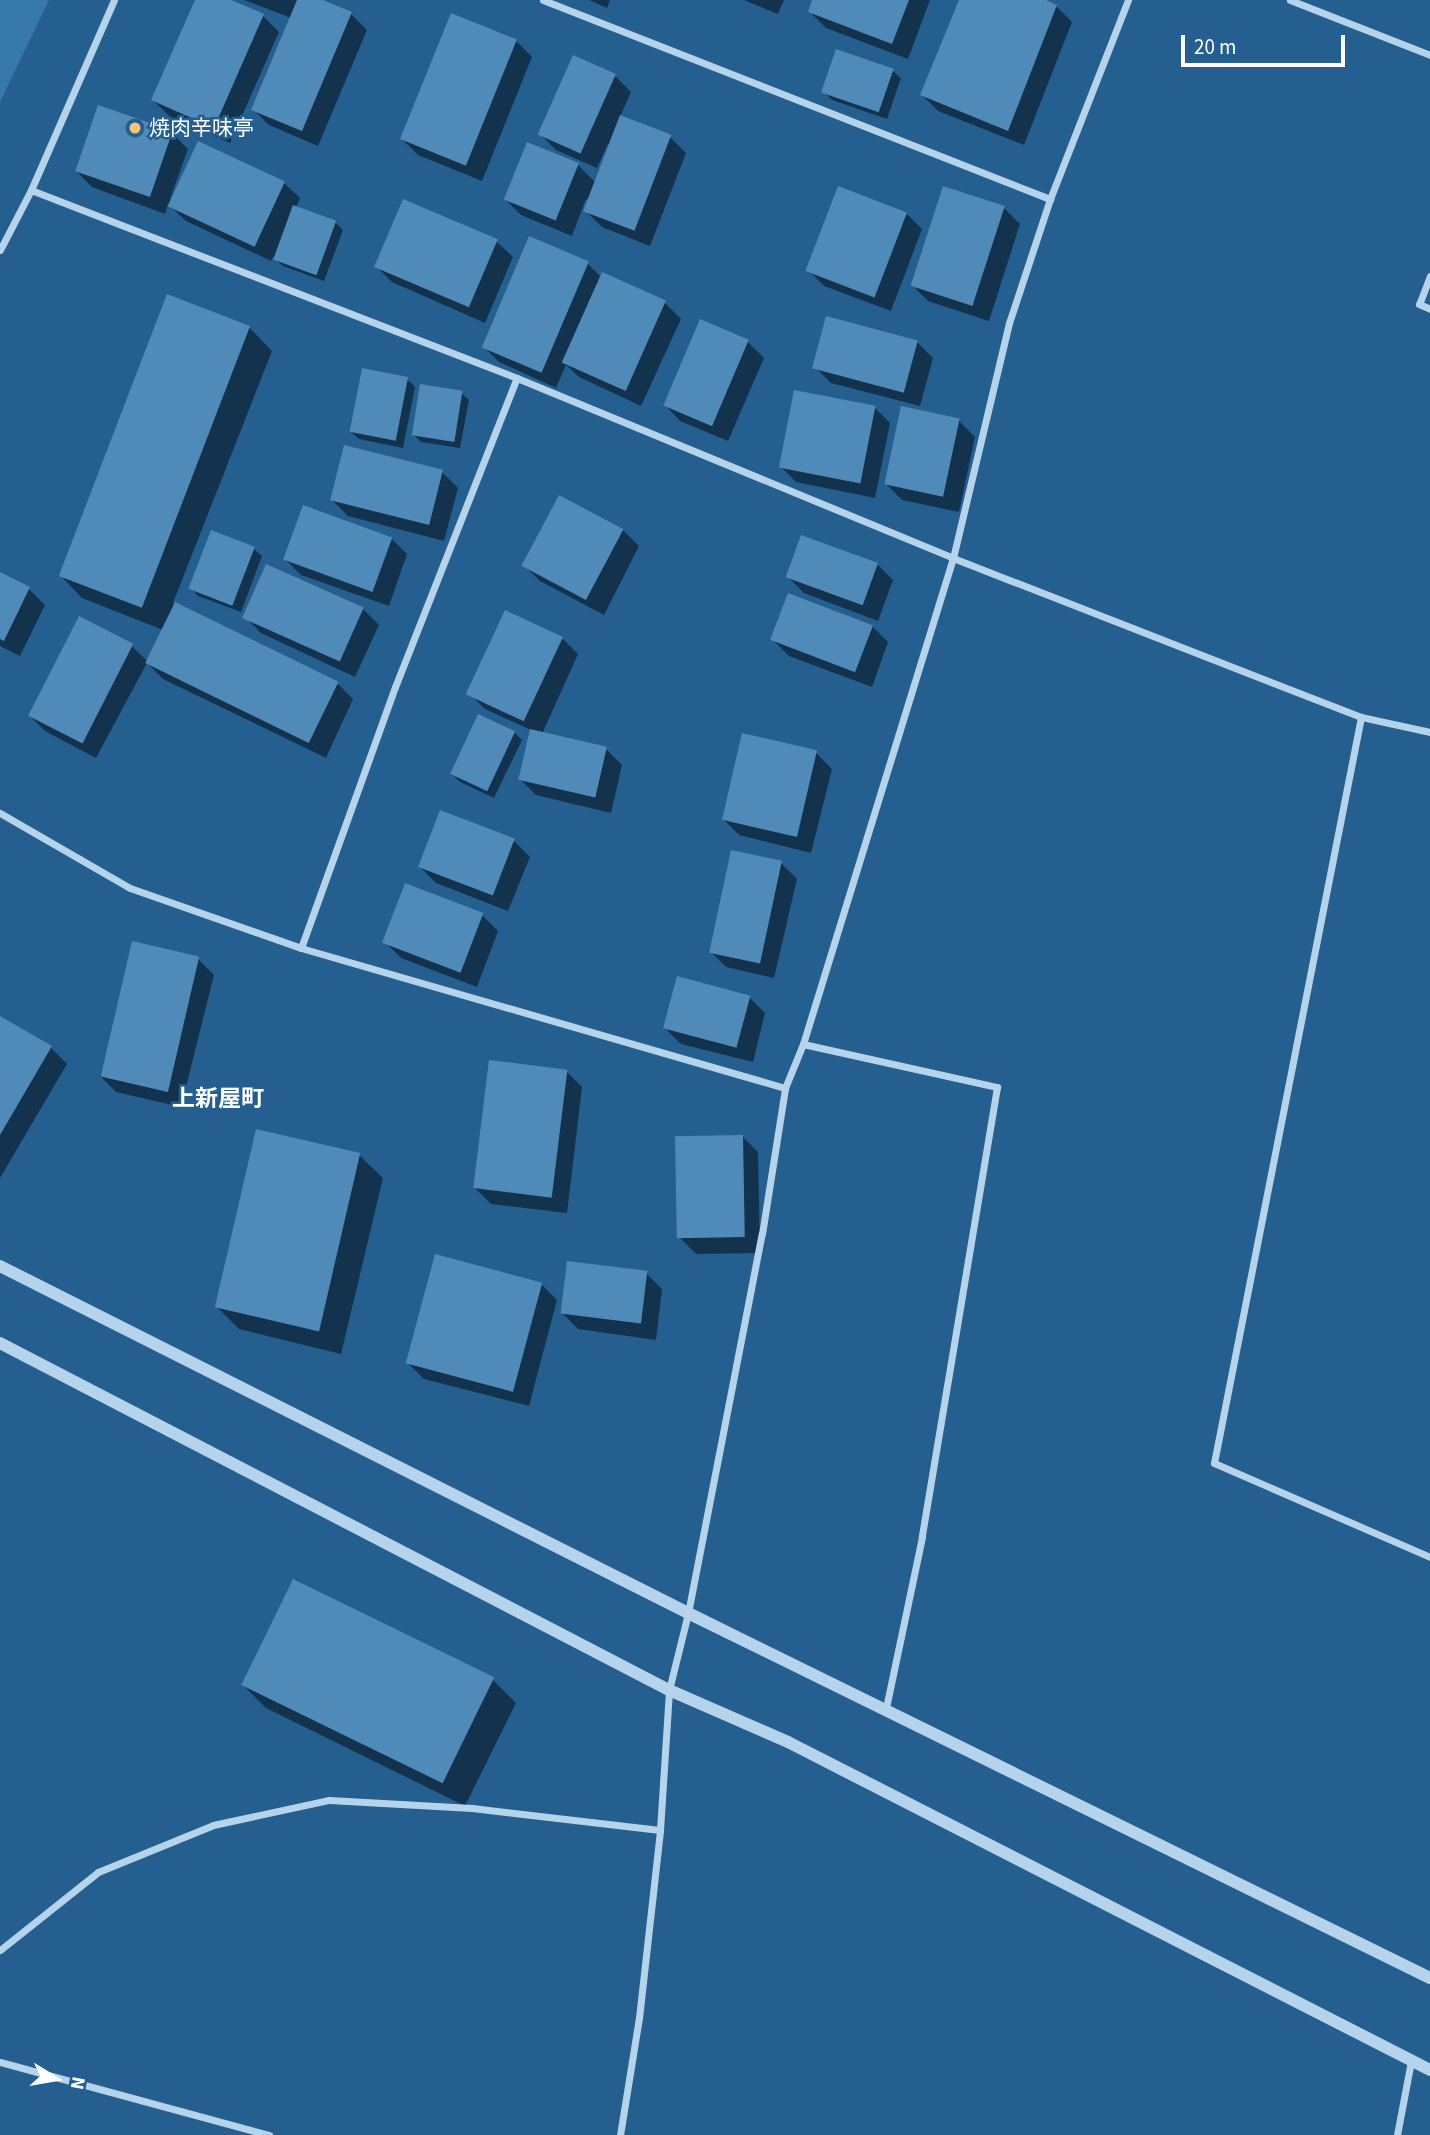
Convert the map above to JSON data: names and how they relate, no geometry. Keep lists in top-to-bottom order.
{
  "districts": ["上新屋町"],
  "places": ["焼肉辛味亭"],
  "scale_bar": "20 m",
  "north": "right"
}
